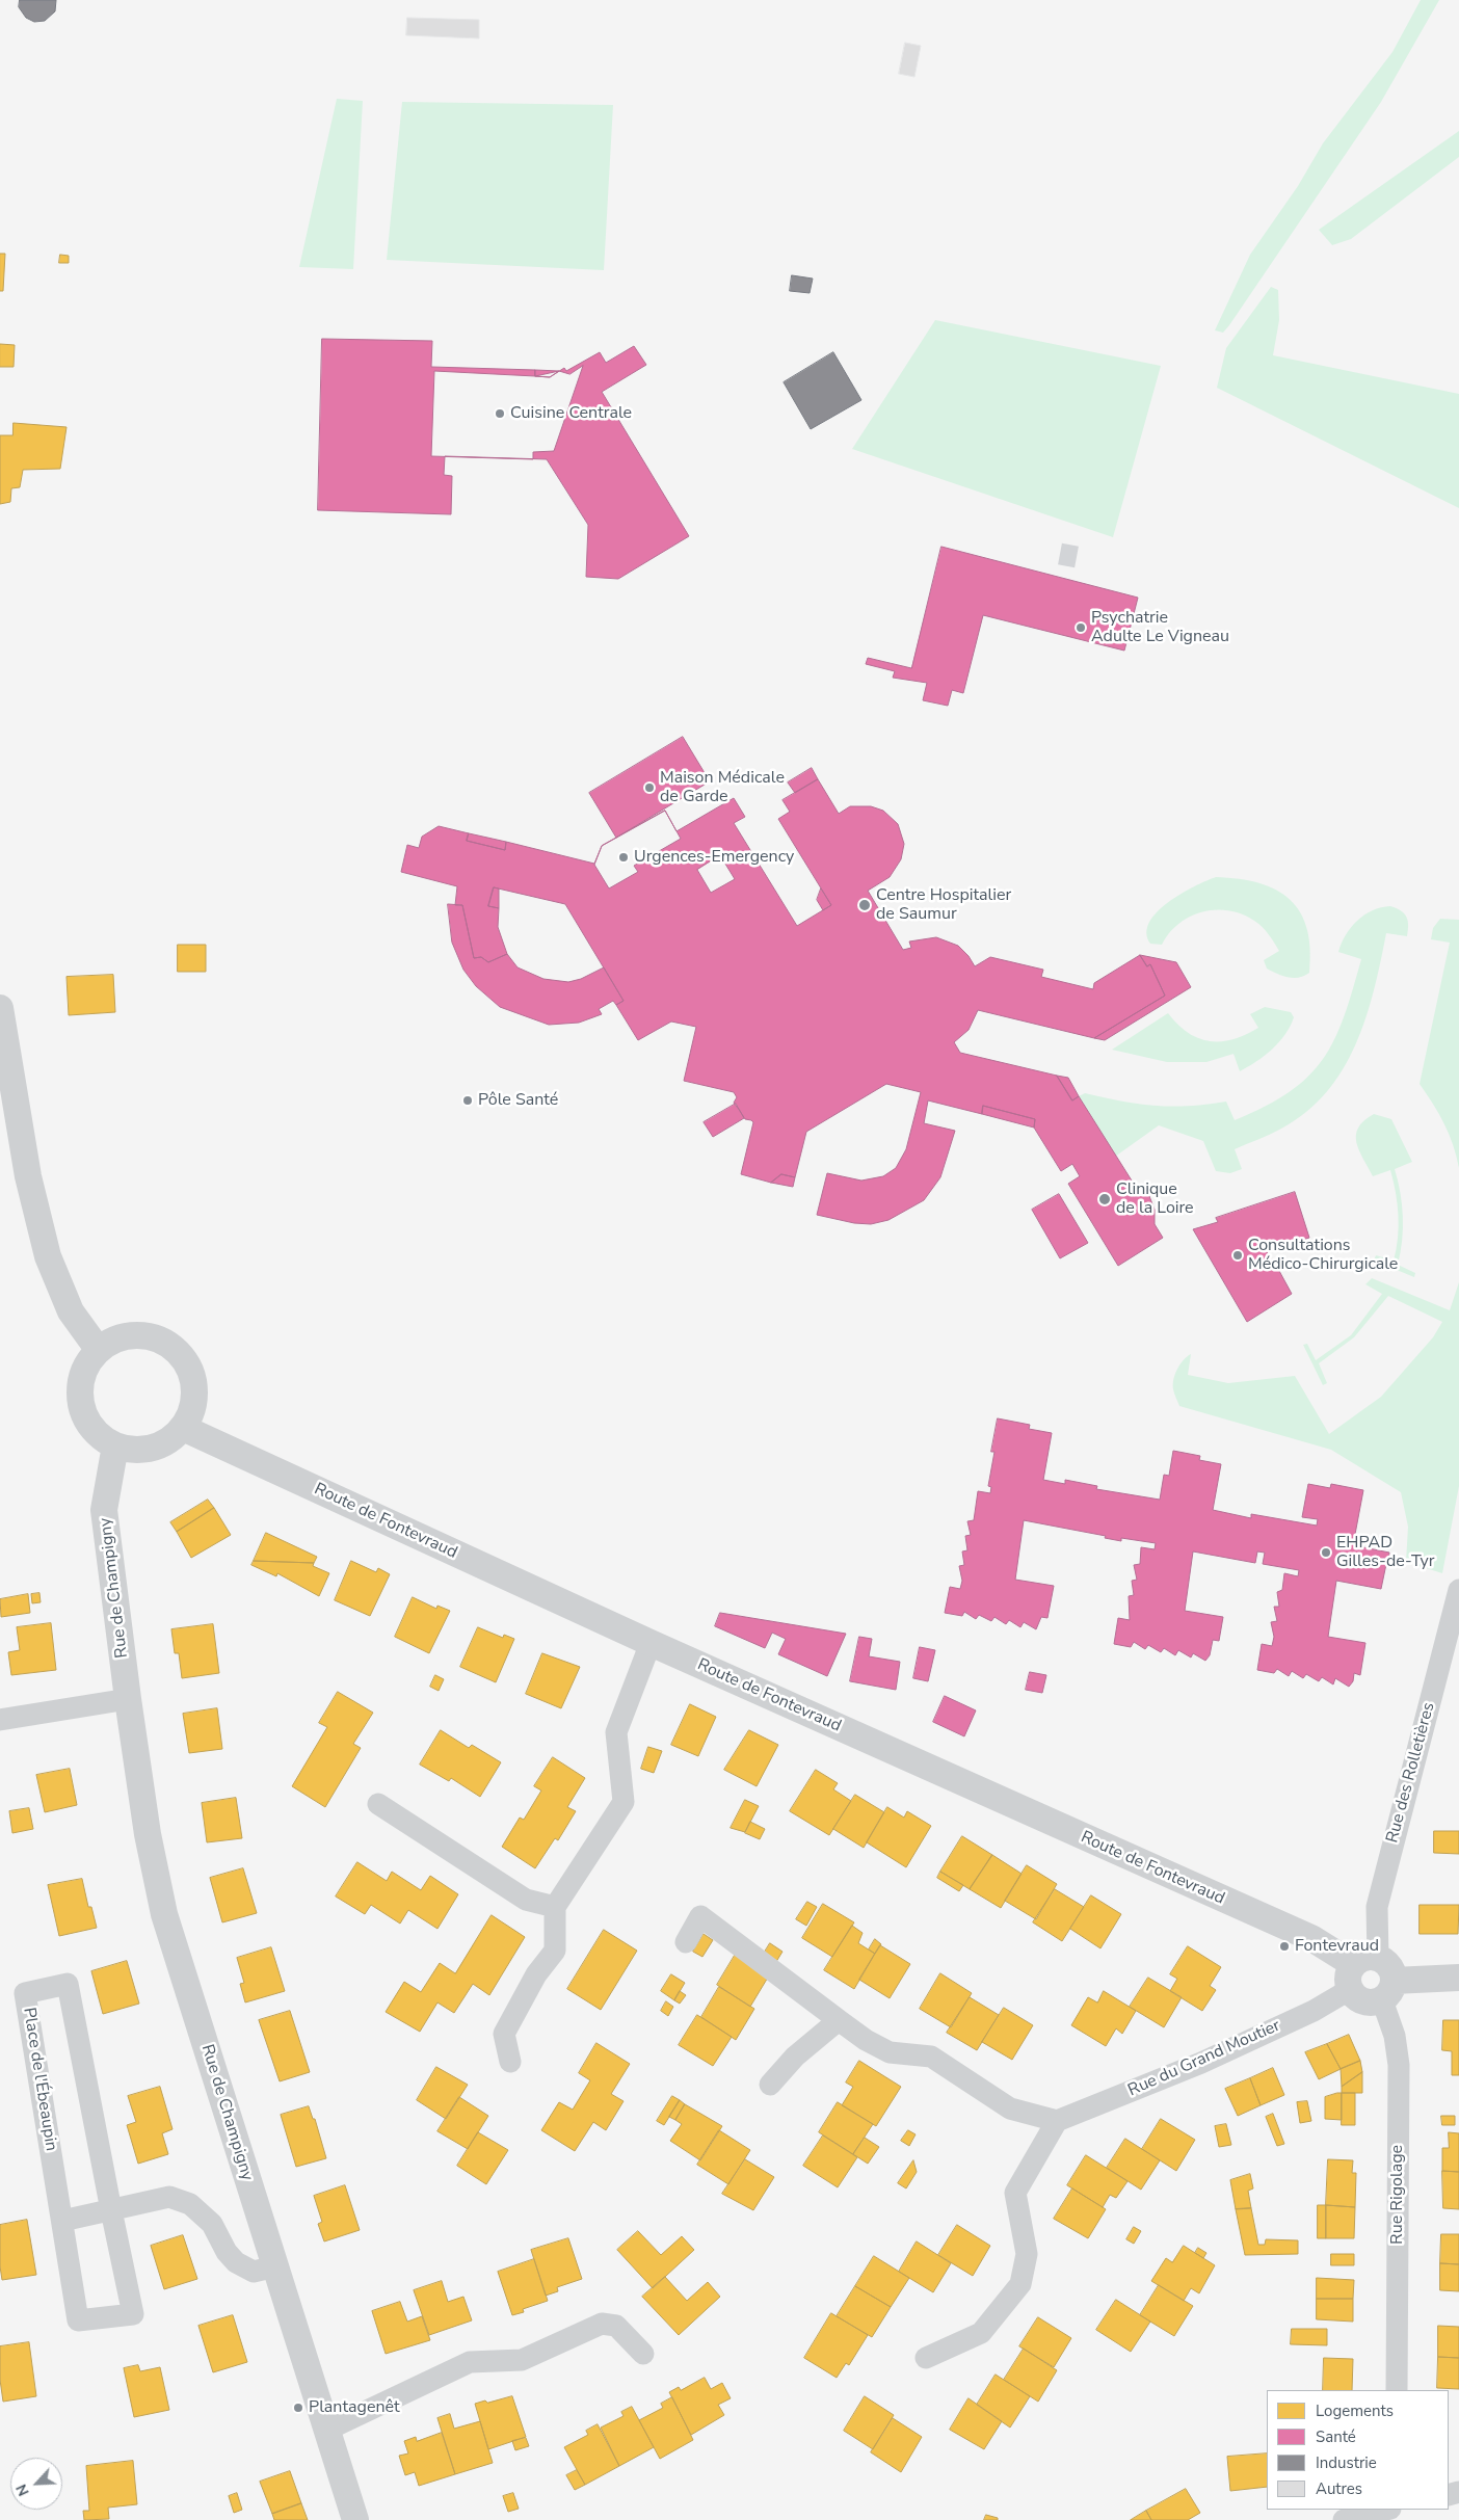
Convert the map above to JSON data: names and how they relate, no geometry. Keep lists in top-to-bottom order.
{
  "streets": {
    "street": [
      "Route de Fontevraud",
      "Rue de Champigny",
      "Rue des Rolletières",
      "Rue du Grand Moutier",
      "Place de l'Ébeaupin",
      "Rue Rigolage"
    ]
  },
  "crossings": [
    ["Route de Fontevraud", "Rue de Champigny"],
    ["Route de Fontevraud", "Rue des Rolletières"],
    ["Route de Fontevraud", "Rue du Grand Moutier"],
    ["Route de Fontevraud", "Rue Rigolage"],
    ["Rue des Rolletières", "Rue du Grand Moutier"]
  ],
  "places": [
    "Cuisine Centrale",
    "Psychatrie Adulte Le Vigneau",
    "Maison Médicale de Garde",
    "Urgences-Emergency",
    "Centre Hospitalier de Saumur",
    "Pôle Santé",
    "Clinique de la Loire",
    "Consultations Médico-Chirurgicale",
    "EHPAD Gilles-de-Tyr",
    "Fontevraud",
    "Plantagenêt"
  ],
  "legend": [
    "Logements",
    "Santé",
    "Industrie",
    "Autres"
  ],
  "north": "bottom left"
}
